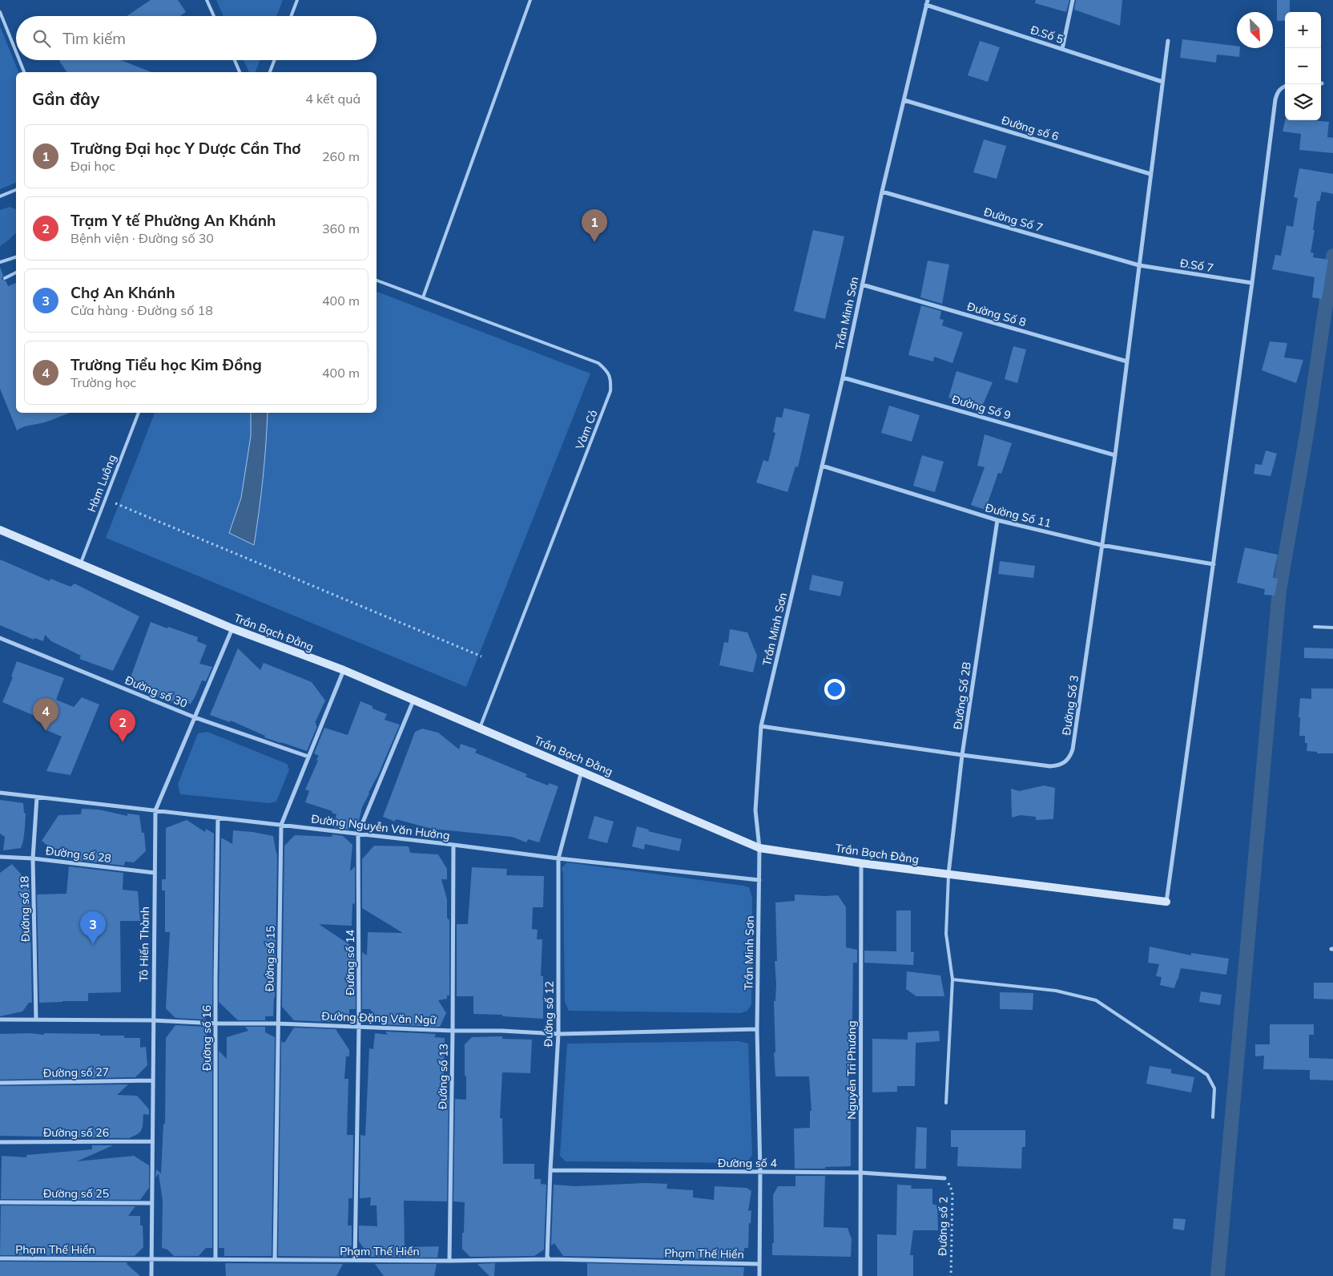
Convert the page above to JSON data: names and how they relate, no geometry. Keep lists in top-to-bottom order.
{
  "streets": {
    "street": [
      "Đ.Số 5",
      "Đường số 6",
      "Đường Số 7",
      "Đ.Số 7",
      "Trần Minh Sơn",
      "Đường Số 8",
      "Đường Số 9",
      "Đường Số 11",
      "Trần Bạch Đằng",
      "Đường số 30",
      "Đường Số 2B",
      "Đường Số 3",
      "Đường Nguyễn Văn Hưởng",
      "Đường số 28",
      "Đường số 18",
      "Tô Hiến Thành",
      "Đường số 15",
      "Đường số 14",
      "Đường số 12",
      "Đường Đặng Văn Ngữ",
      "Đường số 16",
      "Nguyễn Tri Phương",
      "Đường số 27",
      "Đường số 13",
      "Đường số 26",
      "Đường số 4",
      "Đường số 25",
      "Phạm Thế Hiển"
    ],
    "lane": ["Vàm Cỏ", "Hàm Luông"],
    "path": ["Đường số 2"]
  },
  "crossings": [
    ["Đ.Số 5", "Trần Minh Sơn"],
    ["Đ.Số 5", "Đường Số 3"],
    ["Đường số 6", "Trần Minh Sơn"],
    ["Đường số 6", "Đường Số 3"],
    ["Đường Số 7", "Đ.Số 7"],
    ["Đường Số 7", "Trần Minh Sơn"],
    ["Đường Số 7", "Đường Số 3"],
    ["Đ.Số 7", "Đường Số 3"],
    ["Trần Minh Sơn", "Đường Số 8"],
    ["Trần Minh Sơn", "Đường Số 9"],
    ["Trần Minh Sơn", "Đường Số 11"],
    ["Trần Minh Sơn", "Trần Bạch Đằng"],
    ["Trần Minh Sơn", "Đường Số 3"],
    ["Trần Minh Sơn", "Đường Nguyễn Văn Hưởng"],
    ["Trần Minh Sơn", "Đường Đặng Văn Ngữ"],
    ["Trần Minh Sơn", "Đường số 4"],
    ["Trần Minh Sơn", "Phạm Thế Hiển"],
    ["Đường Số 8", "Đường Số 3"],
    ["Đường Số 9", "Đường Số 3"],
    ["Vàm Cỏ", "Trần Bạch Đằng"],
    ["Hàm Luông", "Trần Bạch Đằng"],
    ["Đường Số 11", "Đường Số 2B"],
    ["Đường Số 11", "Đường Số 3"],
    ["Trần Bạch Đằng", "Đường Số 2B"],
    ["Trần Bạch Đằng", "Tô Hiến Thành"],
    ["Trần Bạch Đằng", "Đường số 15"],
    ["Trần Bạch Đằng", "Đường số 14"],
    ["Trần Bạch Đằng", "Đường số 12"],
    ["Trần Bạch Đằng", "Nguyễn Tri Phương"],
    ["Đường số 30", "Tô Hiến Thành"],
    ["Đường số 30", "Đường số 15"],
    ["Đường Số 2B", "Đường Số 3"],
    ["Đường Nguyễn Văn Hưởng", "Đường số 18"],
    ["Đường Nguyễn Văn Hưởng", "Tô Hiến Thành"],
    ["Đường Nguyễn Văn Hưởng", "Đường số 15"],
    ["Đường Nguyễn Văn Hưởng", "Đường số 14"],
    ["Đường Nguyễn Văn Hưởng", "Đường số 12"],
    ["Đường Nguyễn Văn Hưởng", "Đường số 16"],
    ["Đường Nguyễn Văn Hưởng", "Đường số 13"],
    ["Đường số 28", "Đường số 18"],
    ["Đường số 28", "Tô Hiến Thành"],
    ["Đường số 18", "Đường Đặng Văn Ngữ"],
    ["Tô Hiến Thành", "Đường Đặng Văn Ngữ"],
    ["Tô Hiến Thành", "Đường số 27"],
    ["Tô Hiến Thành", "Đường số 26"],
    ["Tô Hiến Thành", "Đường số 25"],
    ["Tô Hiến Thành", "Phạm Thế Hiển"],
    ["Đường số 15", "Đường Đặng Văn Ngữ"],
    ["Đường số 15", "Phạm Thế Hiển"],
    ["Đường số 14", "Đường Đặng Văn Ngữ"],
    ["Đường số 14", "Phạm Thế Hiển"],
    ["Đường số 12", "Đường Đặng Văn Ngữ"],
    ["Đường số 12", "Đường số 4"],
    ["Đường số 12", "Phạm Thế Hiển"],
    ["Đường Đặng Văn Ngữ", "Đường số 16"],
    ["Đường Đặng Văn Ngữ", "Đường số 13"],
    ["Đường số 16", "Phạm Thế Hiển"],
    ["Nguyễn Tri Phương", "Đường số 4"],
    ["Đường số 13", "Phạm Thế Hiển"],
    ["Đường số 4", "Đường số 2"]
  ],
  "north": "bottom right",
  "page": {
    "map_buttons": ["+", "−"],
    "search": "Tìm kiếm",
    "heading": ["Gần đây", "4 kết quả"],
    "list": [
      {
        "mark": "1",
        "name": "Trường Đại học Y Dược Cần Thơ",
        "note": "Đại học",
        "value": "260 m"
      },
      {
        "mark": "2",
        "name": "Trạm Y tế Phường An Khánh",
        "note": "Bệnh viện · Đường số 30",
        "value": "360 m"
      },
      {
        "mark": "3",
        "name": "Chợ An Khánh",
        "note": "Cửa hàng · Đường số 18",
        "value": "400 m"
      },
      {
        "mark": "4",
        "name": "Trường Tiểu học Kim Đồng",
        "note": "Trường học",
        "value": "400 m"
      }
    ],
    "pins": [
      "1",
      "4",
      "2",
      "3"
    ]
  }
}
